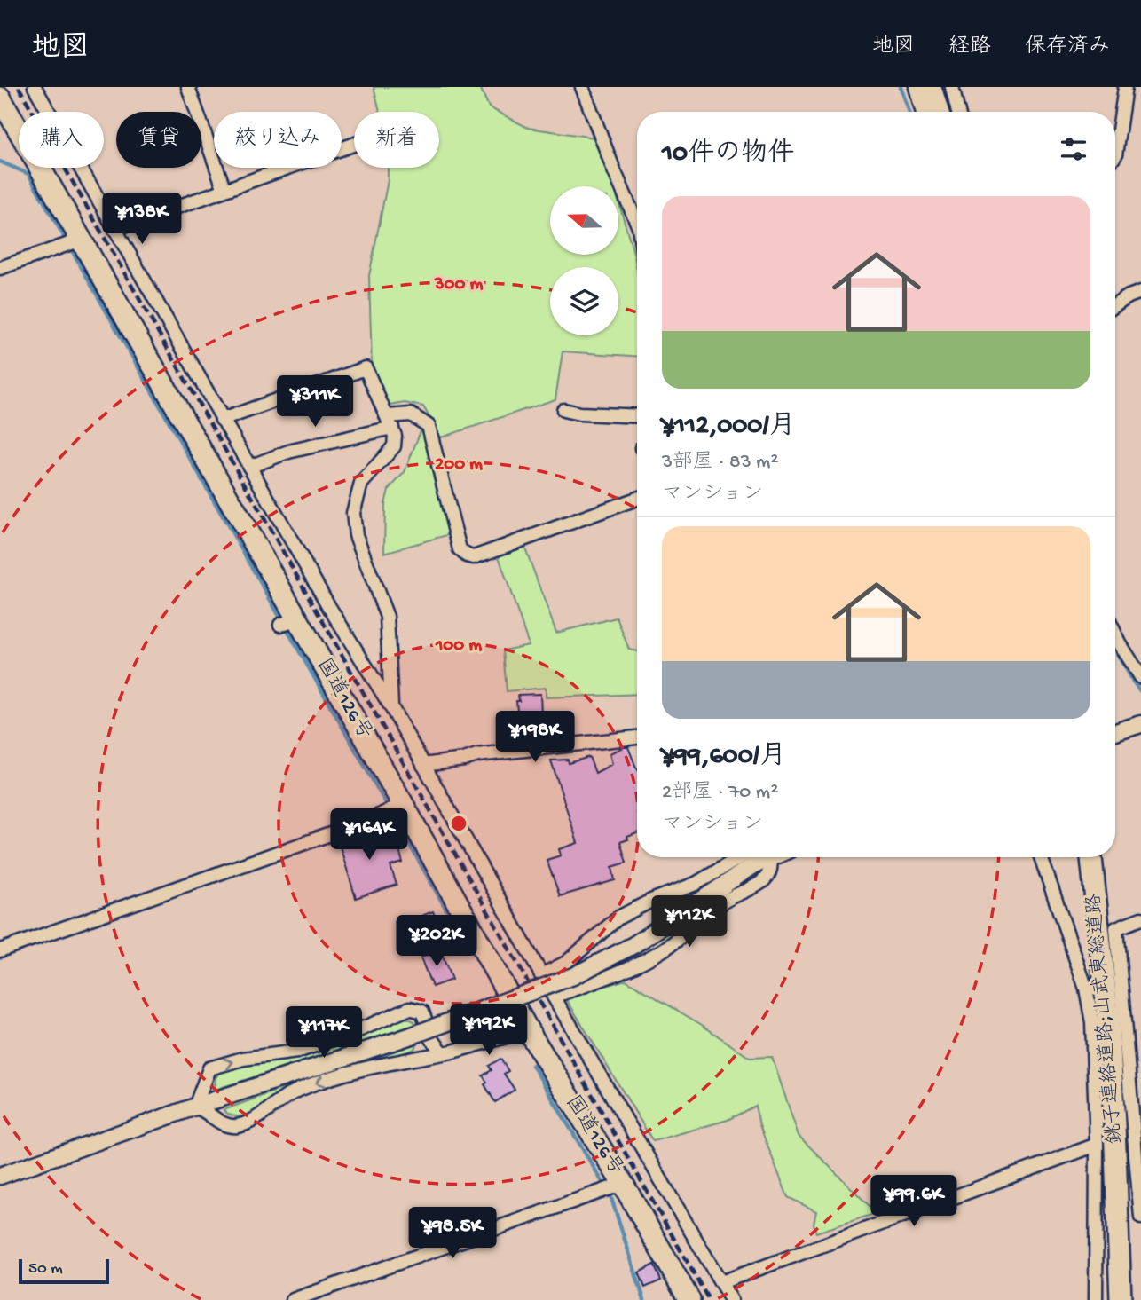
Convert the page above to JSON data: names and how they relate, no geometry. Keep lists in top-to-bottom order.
{
  "streets": {
    "highway": ["国道126号", "銚子連絡道路;山武東総道路"]
  },
  "scale_bar": "50 m",
  "north": "left",
  "page": {
    "header": "地図",
    "nav": ["地図", "経路", "保存済み"],
    "chip": [
      "購入",
      "賃貸",
      "絞り込み",
      "新着"
    ],
    "heading": "10件の物件",
    "list": [
      {
        "name": "¥112,000/月",
        "note": "3部屋 · 83 m² · マンション"
      },
      {
        "name": "¥99,600/月",
        "note": "2部屋 · 70 m² · マンション"
      }
    ],
    "price": [
      "¥138K",
      "¥311K",
      "¥198K",
      "¥164K",
      "¥112K",
      "¥202K",
      "¥192K",
      "¥117K",
      "¥99.6K",
      "¥98.5K"
    ],
    "scale": "50 m"
  },
  "rings": ["300 m", "200 m", "100 m"]
}
